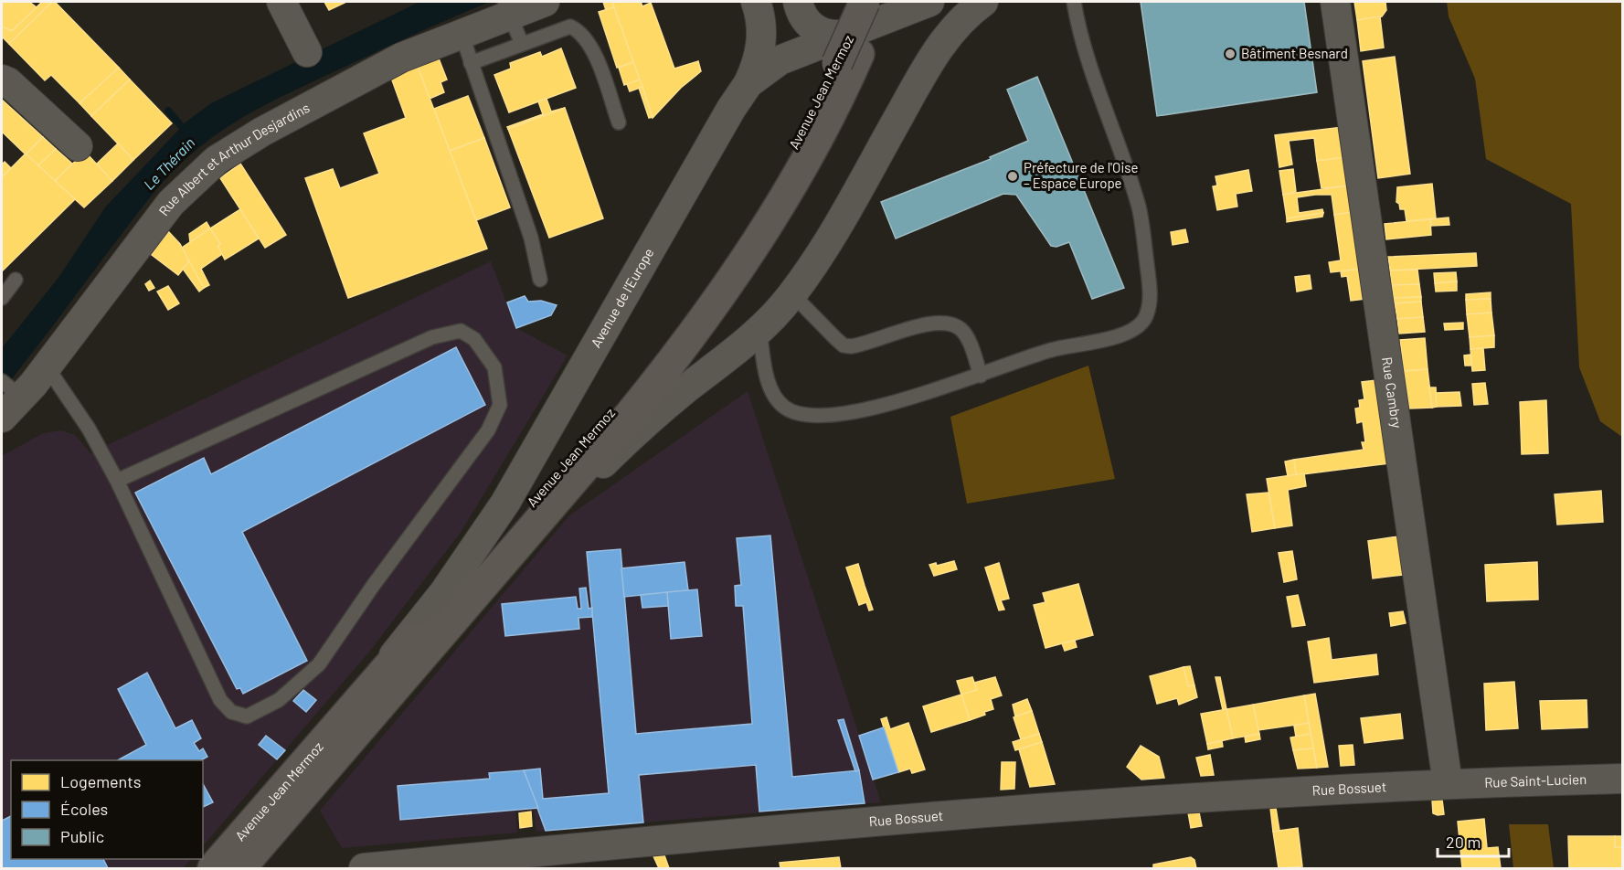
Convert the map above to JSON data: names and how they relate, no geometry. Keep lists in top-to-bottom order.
{
  "streets": {
    "main road": ["Avenue Jean Mermoz"],
    "street": [
      "Rue Albert et Arthur Desjardins",
      "Avenue de l'Europe",
      "Rue Cambry",
      "Rue Saint-Lucien",
      "Rue Bossuet"
    ]
  },
  "crossings": [
    ["Avenue Jean Mermoz", "Avenue de l'Europe"],
    ["Rue Cambry", "Rue Saint-Lucien"],
    ["Rue Cambry", "Rue Bossuet"],
    ["Rue Saint-Lucien", "Rue Bossuet"]
  ],
  "water": ["Le Thérain"],
  "places": ["Bâtiment Besnard", "Préfecture de l'Oise – Espace Europe"],
  "legend": ["Logements", "Écoles", "Public"],
  "scale_bar": "20 m"
}
